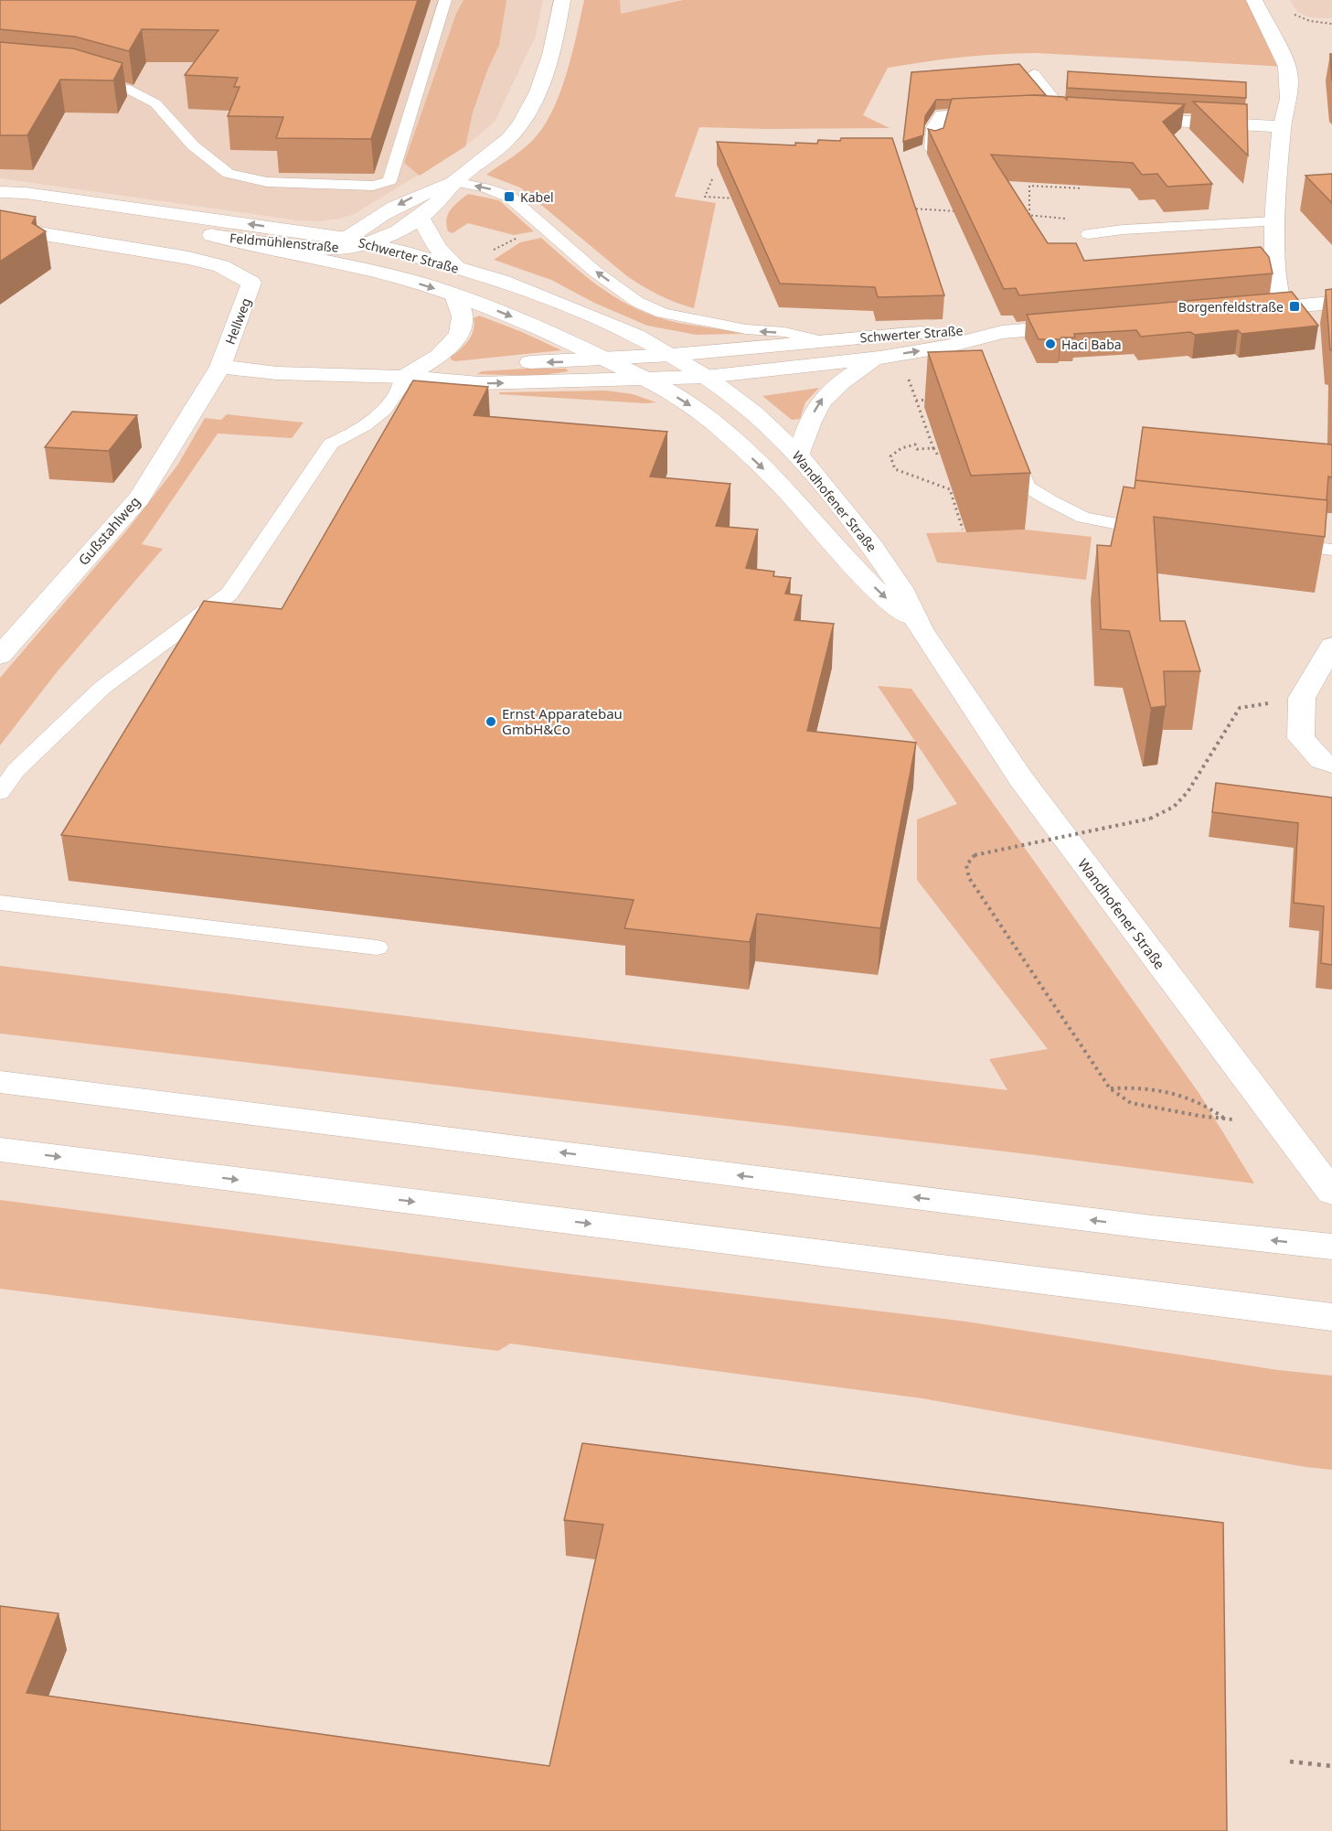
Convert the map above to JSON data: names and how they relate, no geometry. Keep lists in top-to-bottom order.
{
  "streets": {
    "main road": [
      "Feldmühlenstraße",
      "Schwerter Straße",
      "Hellweg",
      "Wandhofener Straße",
      "Gußstahlweg"
    ]
  },
  "crossings": [
    ["Feldmühlenstraße", "Schwerter Straße"],
    ["Schwerter Straße", "Wandhofener Straße"],
    ["Hellweg", "Gußstahlweg"]
  ],
  "places": {
    "transit": ["Kabel", "Borgenfeldstraße"],
    "other": ["Haci Baba", "Ernst Apparatebau GmbH&Co"]
  }
}
